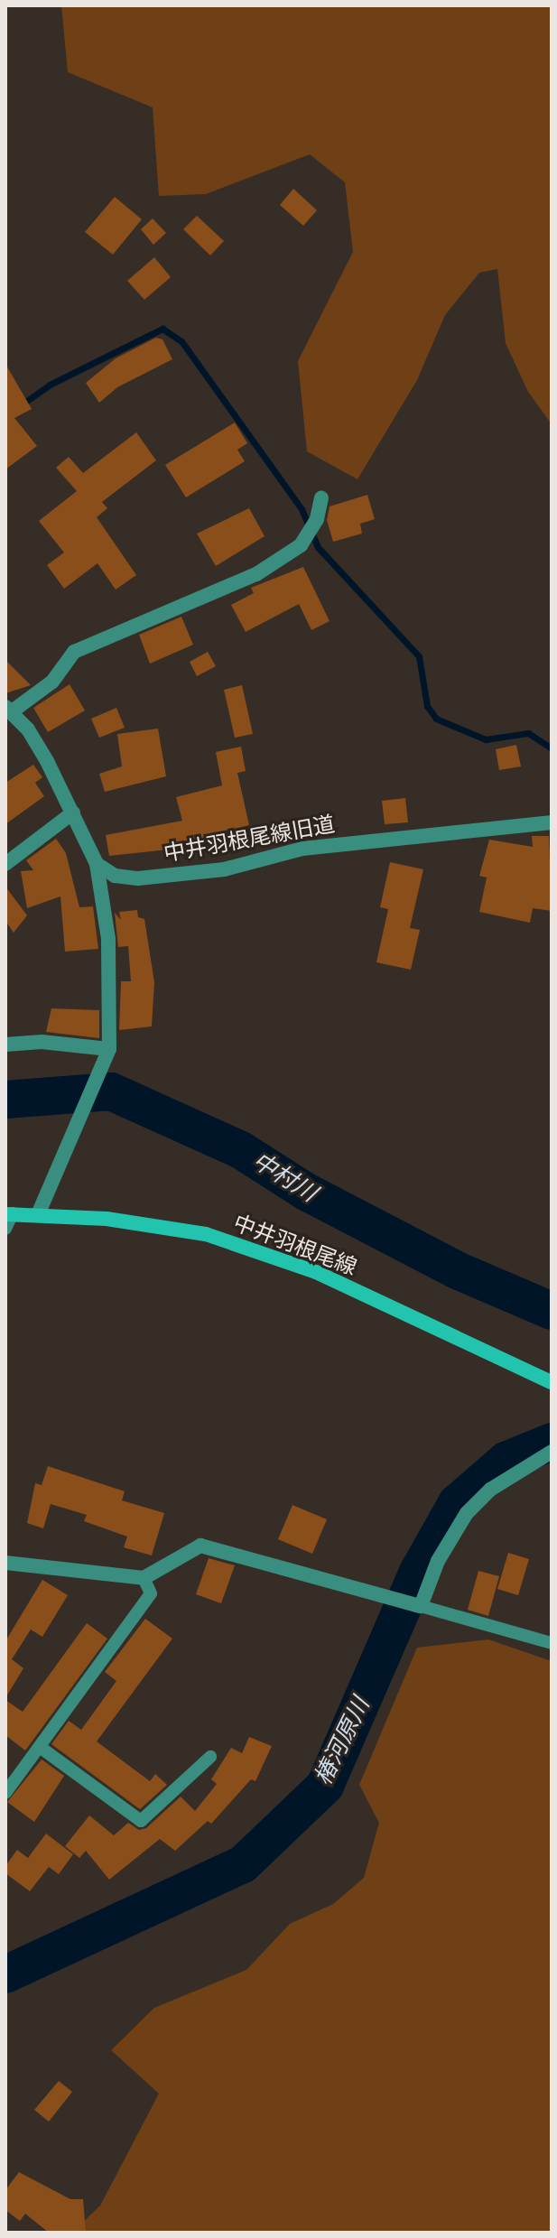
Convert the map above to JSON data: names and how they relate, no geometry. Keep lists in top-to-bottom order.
{
  "streets": {
    "main road": ["中井羽根尾線"],
    "street": ["中井羽根尾線旧道"]
  },
  "water": ["中村川", "椿河原川"]
}
